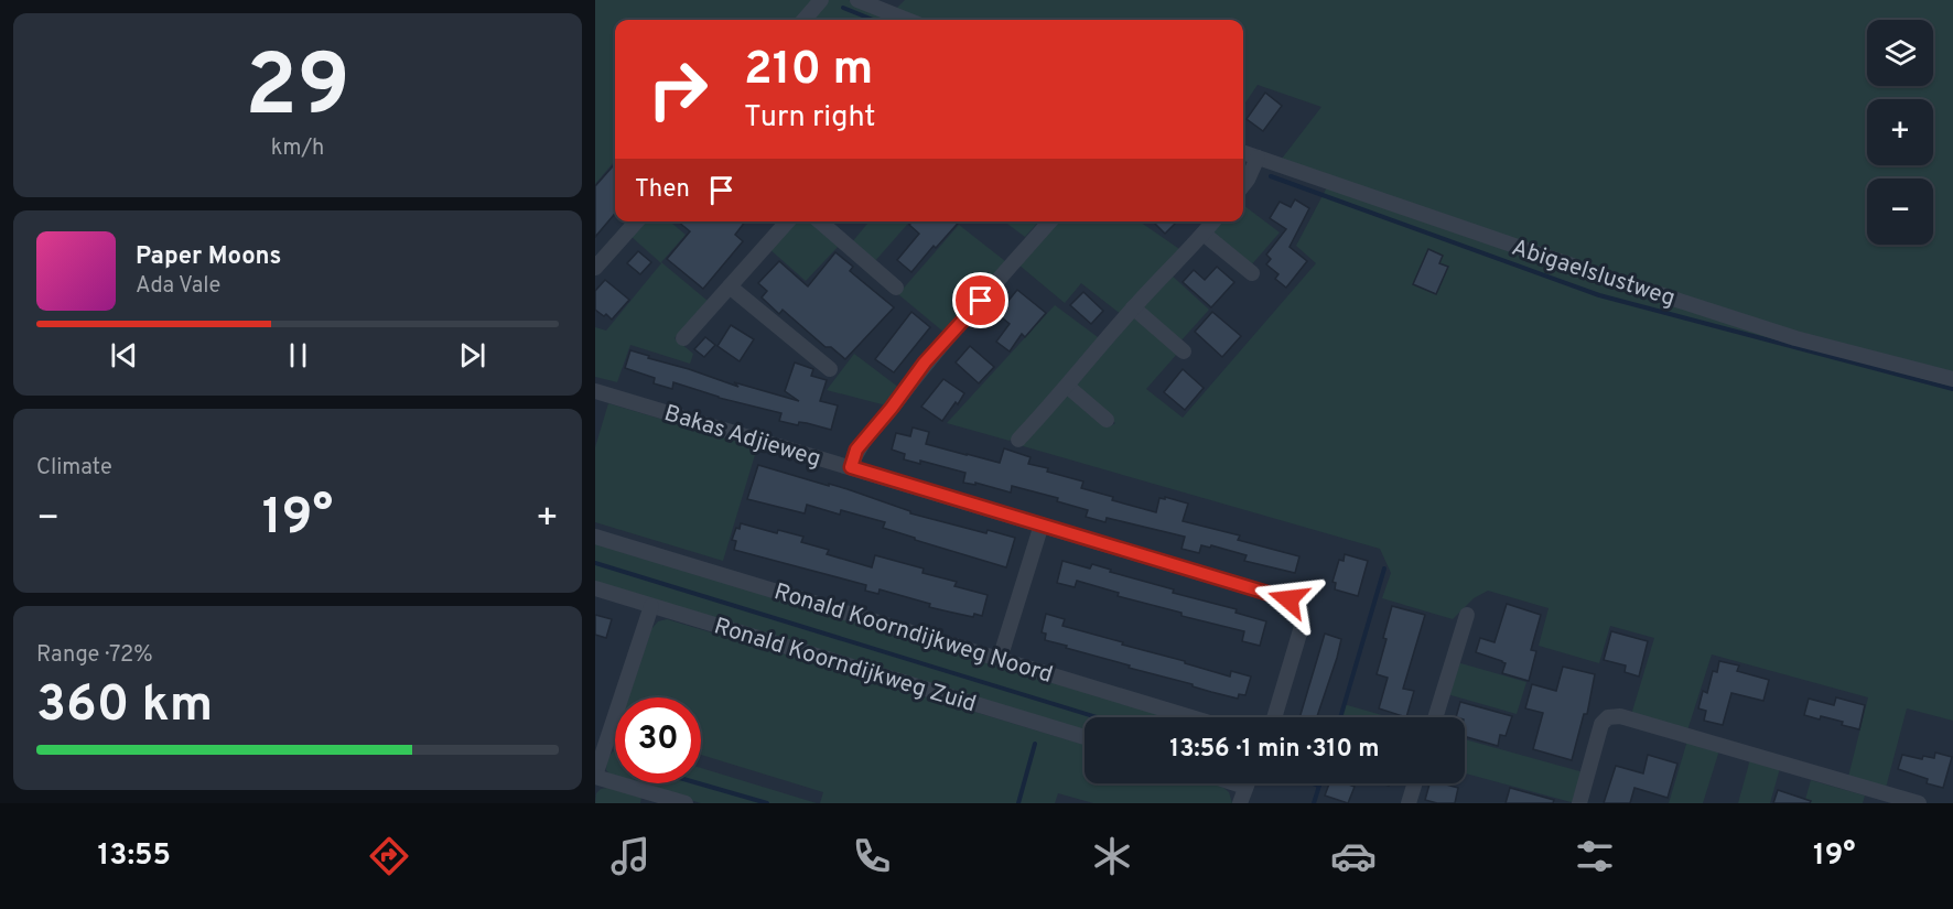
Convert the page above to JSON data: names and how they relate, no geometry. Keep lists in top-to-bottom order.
{
  "streets": {
    "street": [
      "Abigaelslustweg",
      "Bakas Adjieweg",
      "Ronald Koorndijkweg Noord",
      "Ronald Koorndijkweg Zuid"
    ]
  },
  "page": {
    "tile": [
      ["29", "km/h"],
      "Climate",
      ["Range · 72%", "360 km"]
    ],
    "map_buttons": ["+", "−"],
    "turn": ["210 m", "Turn right"],
    "then": "Then",
    "song": ["Paper Moons", "Ada Vale"],
    "heat": ["−", "19°", "+"],
    "limit": "30",
    "trip": "13:56 · 1 min · 310 m",
    "tabs": ["13:55", "19°"]
  }
}
